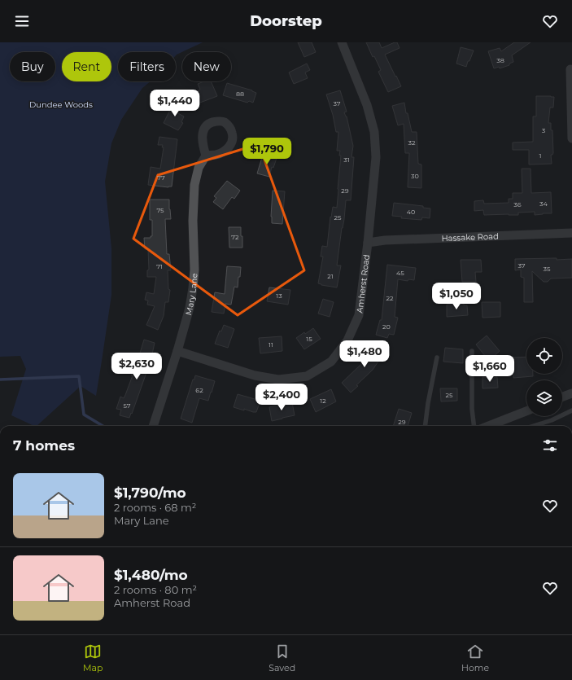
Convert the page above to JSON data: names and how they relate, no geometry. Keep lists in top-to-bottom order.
{
  "streets": {
    "street": ["Hassake Road", "Amherst Road", "Mary Lane"]
  },
  "crossings": [
    ["Hassake Road", "Amherst Road"],
    ["Amherst Road", "Mary Lane"]
  ],
  "parks": ["Dundee Woods"],
  "house_numbers": [
    "38",
    "88",
    "37",
    "3",
    "32",
    "1",
    "31",
    "30",
    "77",
    "29",
    "34",
    "36",
    "75",
    "40",
    "25",
    "72",
    "37",
    "71",
    "35",
    "45",
    "21",
    "13",
    "22",
    "20",
    "15",
    "11",
    "62",
    "25",
    "12",
    "57",
    "29"
  ],
  "page": {
    "header": "Doorstep",
    "chip": [
      "Buy",
      "Rent",
      "Filters",
      "New"
    ],
    "price": [
      "$1,440",
      "$1,790",
      "$1,050",
      "$1,480",
      "$2,630",
      "$1,660",
      "$2,400"
    ],
    "heading": "7 homes",
    "list": [
      {
        "name": "$1,790/mo",
        "note": "2 rooms · 68 m² · Mary Lane"
      },
      {
        "name": "$1,480/mo",
        "note": "2 rooms · 80 m² · Amherst Road"
      }
    ],
    "tabs": ["Map", "Saved", "Home"]
  }
}
